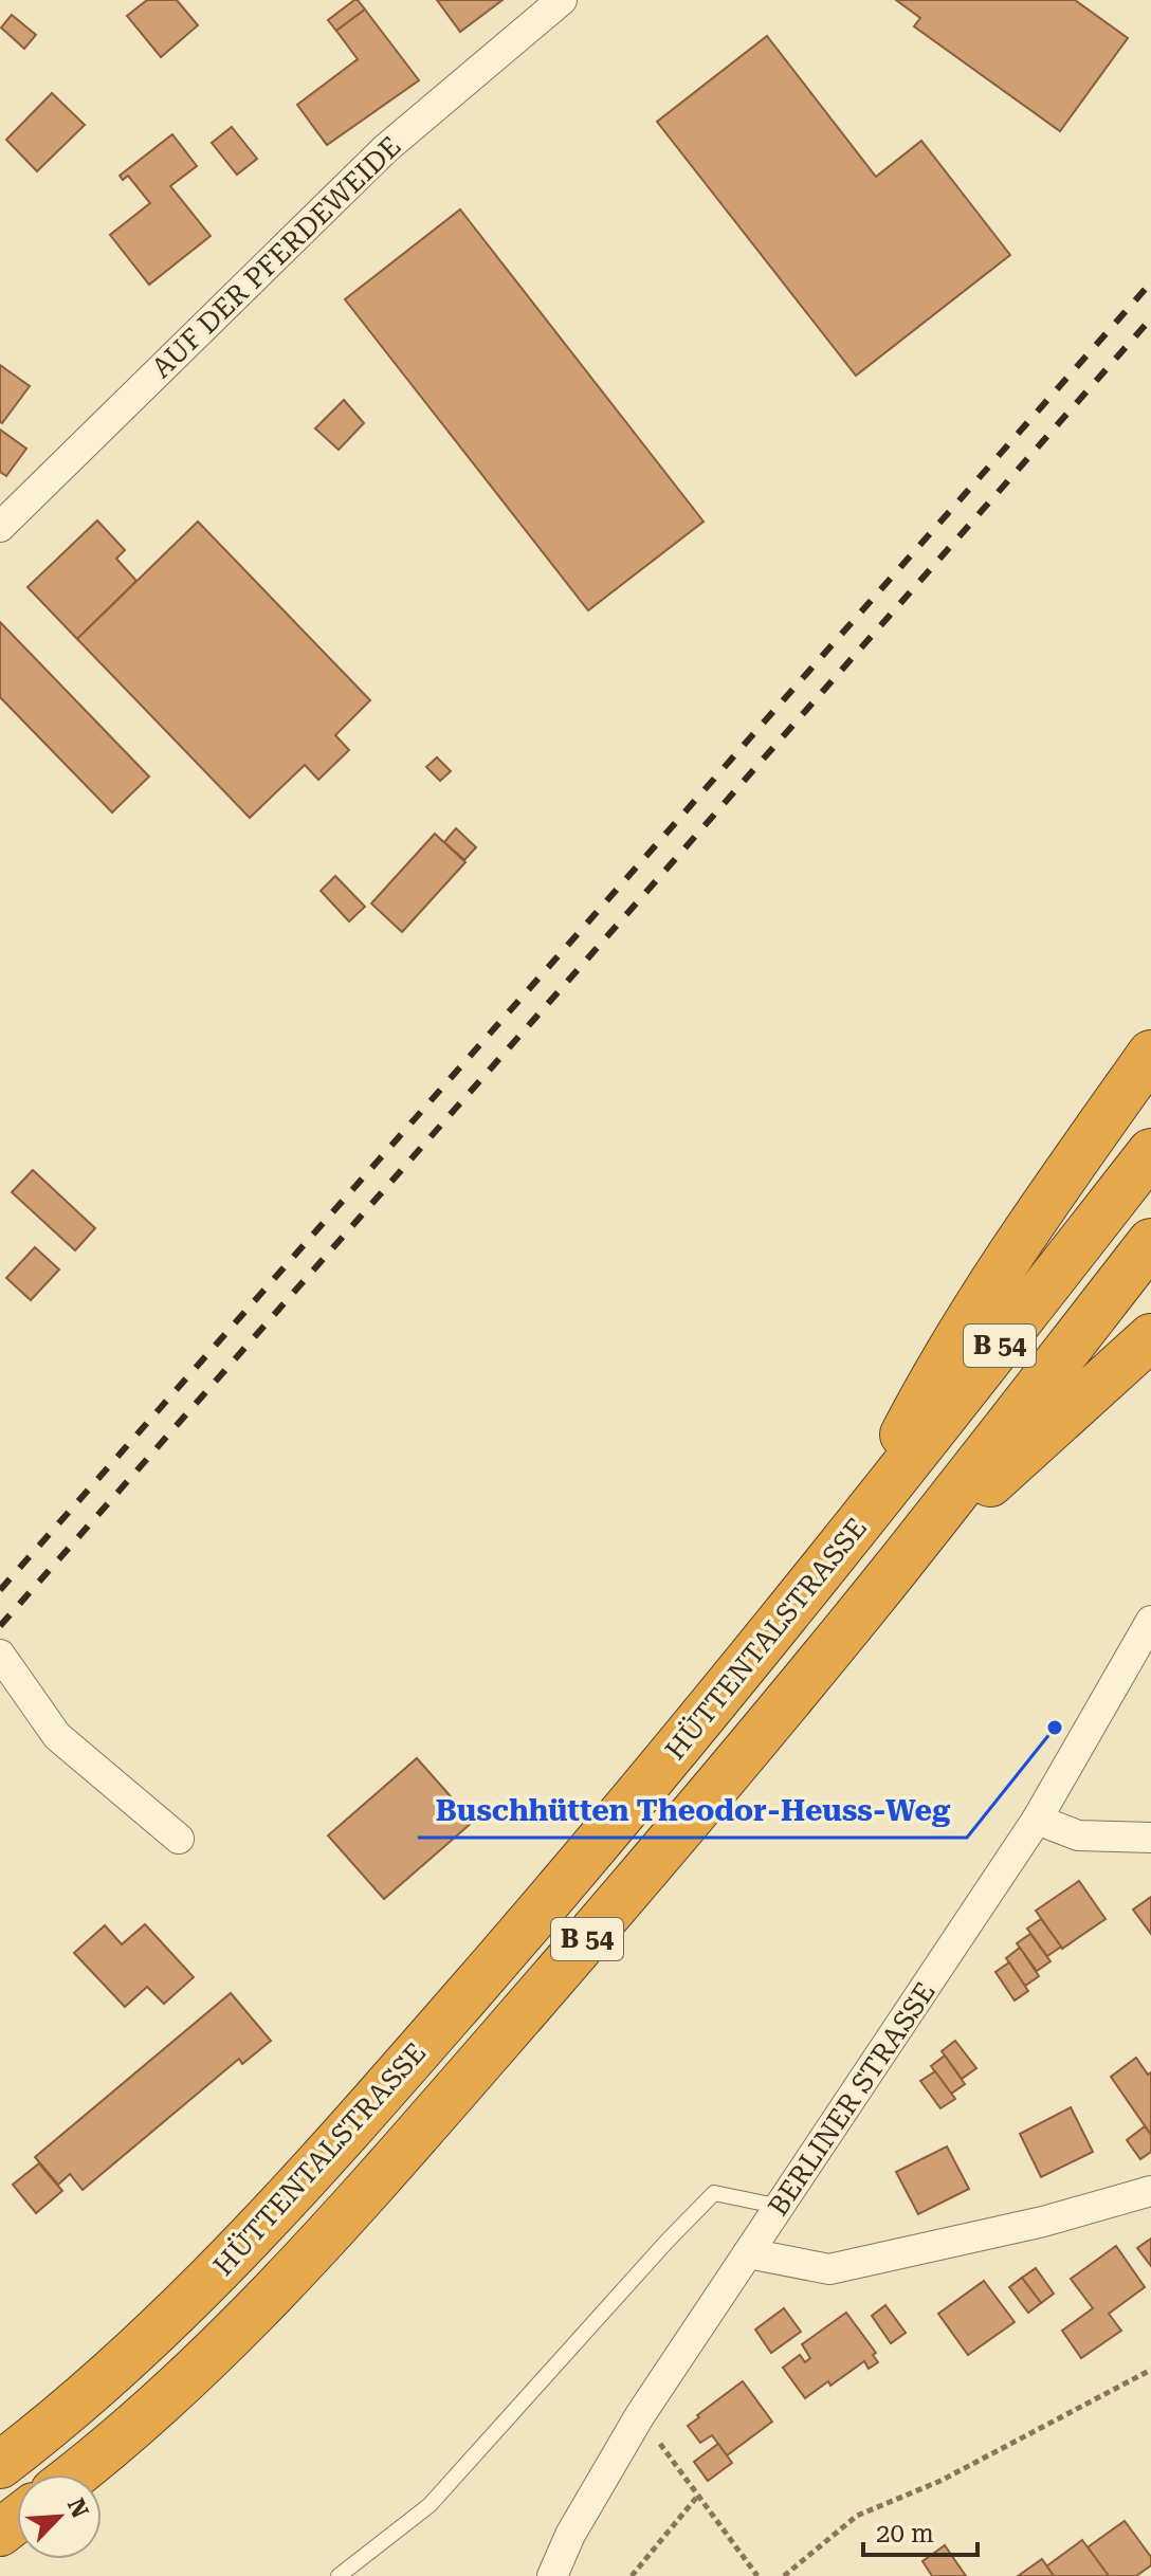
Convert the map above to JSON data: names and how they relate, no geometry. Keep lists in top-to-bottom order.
{
  "streets": {
    "highway": ["B 54", "HÜTTENTALSTRASSE"],
    "street": ["AUF DER PFERDEWEIDE", "BERLINER STRASSE"]
  },
  "places": ["Buschhütten Theodor-Heuss-Weg"],
  "scale_bar": "20 m",
  "north": "top right"
}
